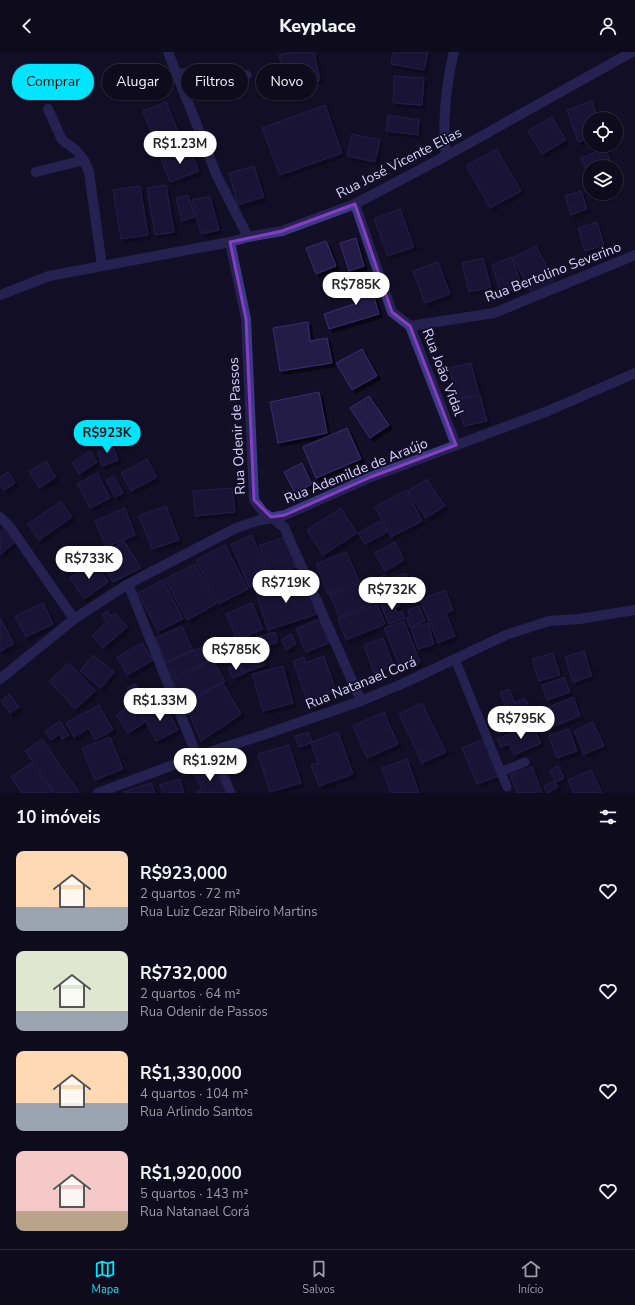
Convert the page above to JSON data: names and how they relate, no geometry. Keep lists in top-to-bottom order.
{
  "streets": {
    "street": [
      "Rua José Vicente Elias",
      "Rua Bertolino Severino",
      "Rua João Vidal",
      "Rua Odenir de Passos",
      "Rua Ademilde de Araújo",
      "Rua Natanael Corá"
    ]
  },
  "crossings": [
    ["Rua José Vicente Elias", "Rua João Vidal"],
    ["Rua José Vicente Elias", "Rua Odenir de Passos"],
    ["Rua Bertolino Severino", "Rua João Vidal"],
    ["Rua João Vidal", "Rua Ademilde de Araújo"],
    ["Rua Odenir de Passos", "Rua Ademilde de Araújo"],
    ["Rua Odenir de Passos", "Rua Natanael Corá"]
  ],
  "page": {
    "header": "Keyplace",
    "chip": [
      "Comprar",
      "Alugar",
      "Filtros",
      "Novo"
    ],
    "price": [
      "R$1.23M",
      "R$785K",
      "R$923K",
      "R$733K",
      "R$719K",
      "R$732K",
      "R$785K",
      "R$1.33M",
      "R$795K",
      "R$1.92M"
    ],
    "heading": "10 imóveis",
    "list": [
      {
        "name": "R$923,000",
        "note": "2 quartos · 72 m² · Rua Luiz Cezar Ribeiro Martins"
      },
      {
        "name": "R$732,000",
        "note": "2 quartos · 64 m² · Rua Odenir de Passos"
      },
      {
        "name": "R$1,330,000",
        "note": "4 quartos · 104 m² · Rua Arlindo Santos"
      },
      {
        "name": "R$1,920,000",
        "note": "5 quartos · 143 m² · Rua Natanael Corá"
      }
    ],
    "tabs": ["Mapa", "Salvos", "Início"]
  }
}
